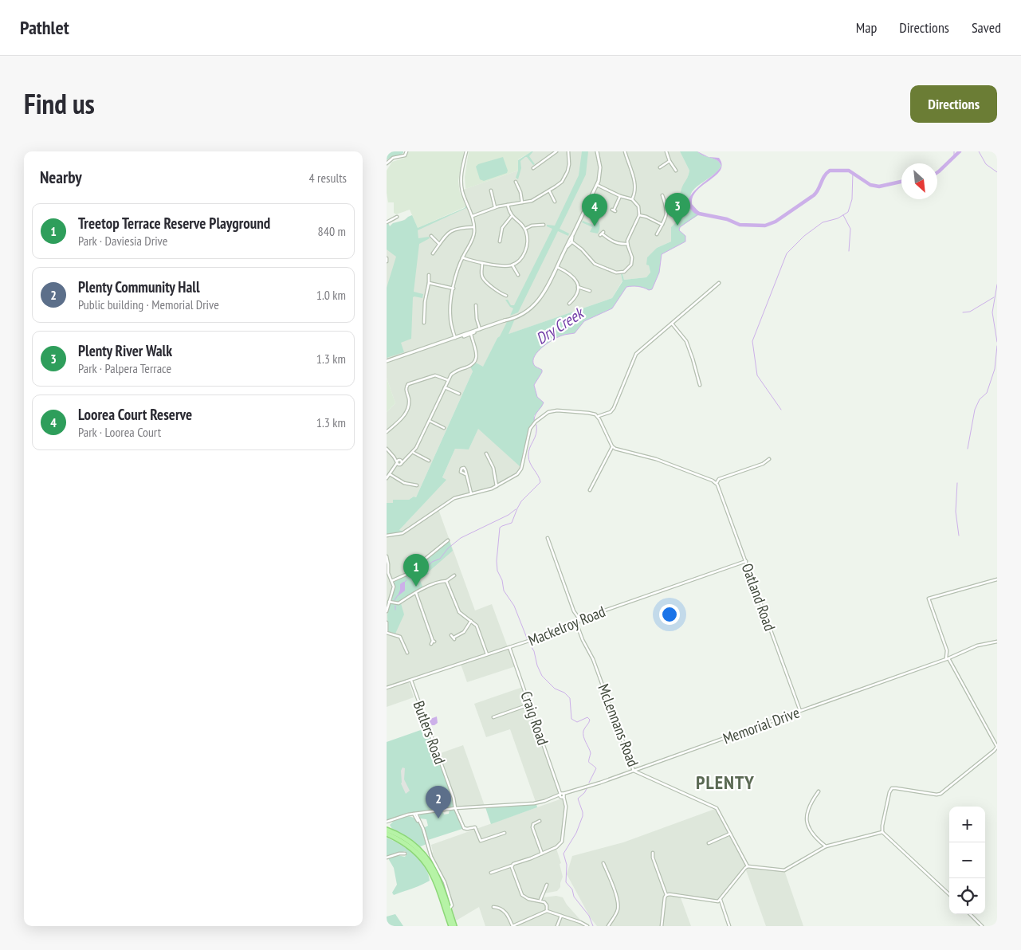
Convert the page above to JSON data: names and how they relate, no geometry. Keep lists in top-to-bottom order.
{
  "streets": {
    "street": [
      "Oatland Road",
      "Mackelroy Road",
      "Craig Road",
      "McLennans Road",
      "Memorial Drive",
      "Butlers Road"
    ]
  },
  "crossings": [
    ["Oatland Road", "Mackelroy Road"],
    ["Oatland Road", "Memorial Drive"],
    ["Mackelroy Road", "Craig Road"],
    ["Mackelroy Road", "McLennans Road"],
    ["Mackelroy Road", "Butlers Road"],
    ["Craig Road", "Memorial Drive"],
    ["McLennans Road", "Memorial Drive"],
    ["Memorial Drive", "Butlers Road"]
  ],
  "districts": ["PLENTY"],
  "water": ["Dry Creek"],
  "north": "bottom right",
  "page": {
    "header": "Pathlet",
    "nav": ["Map", "Directions", "Saved"],
    "title": "Find us",
    "buttons": "Directions",
    "heading": ["Nearby", "4 results"],
    "pins": [
      "3",
      "4",
      "1",
      "2"
    ],
    "list": [
      {
        "mark": "1",
        "name": "Treetop Terrace Reserve Playground",
        "note": "Park · Daviesia Drive",
        "value": "840 m"
      },
      {
        "mark": "2",
        "name": "Plenty Community Hall",
        "note": "Public building · Memorial Drive",
        "value": "1.0 km"
      },
      {
        "mark": "3",
        "name": "Plenty River Walk",
        "note": "Park · Palpera Terrace",
        "value": "1.3 km"
      },
      {
        "mark": "4",
        "name": "Loorea Court Reserve",
        "note": "Park · Loorea Court",
        "value": "1.3 km"
      }
    ],
    "map_buttons": ["+", "−"]
  }
}
